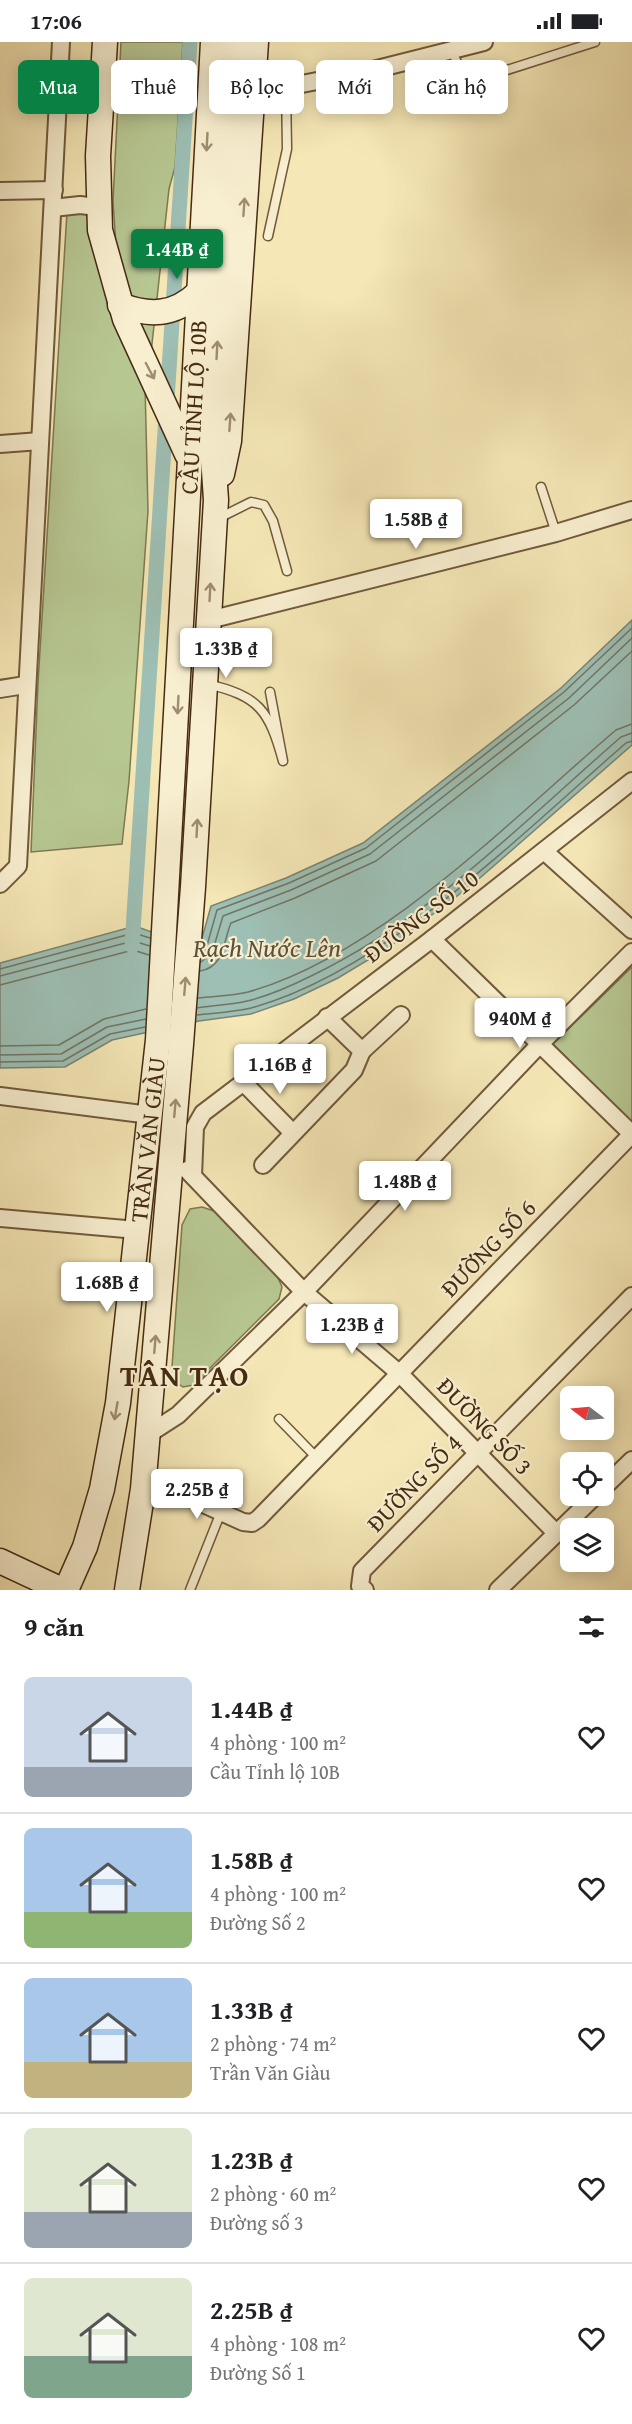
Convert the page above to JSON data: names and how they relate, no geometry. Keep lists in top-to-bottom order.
{
  "streets": {
    "main road": ["CẦU TỈNH LỘ 10B", "TRẦN VĂN GIÀU"],
    "street": [
      "ĐƯỜNG SỐ 10",
      "ĐƯỜNG SỐ 6",
      "ĐƯỜNG SỐ 3",
      "ĐƯỜNG SỐ 4"
    ]
  },
  "crossings": [
    ["CẦU TỈNH LỘ 10B", "TRẦN VĂN GIÀU"],
    ["ĐƯỜNG SỐ 10", "ĐƯỜNG SỐ 3"],
    ["TRẦN VĂN GIÀU", "ĐƯỜNG SỐ 3"],
    ["ĐƯỜNG SỐ 6", "ĐƯỜNG SỐ 3"],
    ["ĐƯỜNG SỐ 3", "ĐƯỜNG SỐ 4"]
  ],
  "districts": ["TÂN TẠO"],
  "water": ["Rạch Nước Lên"],
  "north": "left",
  "page": {
    "status": "17:06",
    "chip": [
      "Mua",
      "Thuê",
      "Bộ lọc",
      "Mới",
      "Căn hộ"
    ],
    "price": [
      "1.44B ₫",
      "1.58B ₫",
      "1.33B ₫",
      "940M ₫",
      "1.16B ₫",
      "1.48B ₫",
      "1.68B ₫",
      "1.23B ₫",
      "2.25B ₫"
    ],
    "heading": "9 căn",
    "list": [
      {
        "name": "1.44B ₫",
        "note": "4 phòng · 100 m² · Cầu Tỉnh lộ 10B"
      },
      {
        "name": "1.58B ₫",
        "note": "4 phòng · 100 m² · Đường Số 2"
      },
      {
        "name": "1.33B ₫",
        "note": "2 phòng · 74 m² · Trần Văn Giàu"
      },
      {
        "name": "1.23B ₫",
        "note": "2 phòng · 60 m² · Đường số 3"
      },
      {
        "name": "2.25B ₫",
        "note": "4 phòng · 108 m² · Đường Số 1"
      }
    ]
  }
}
